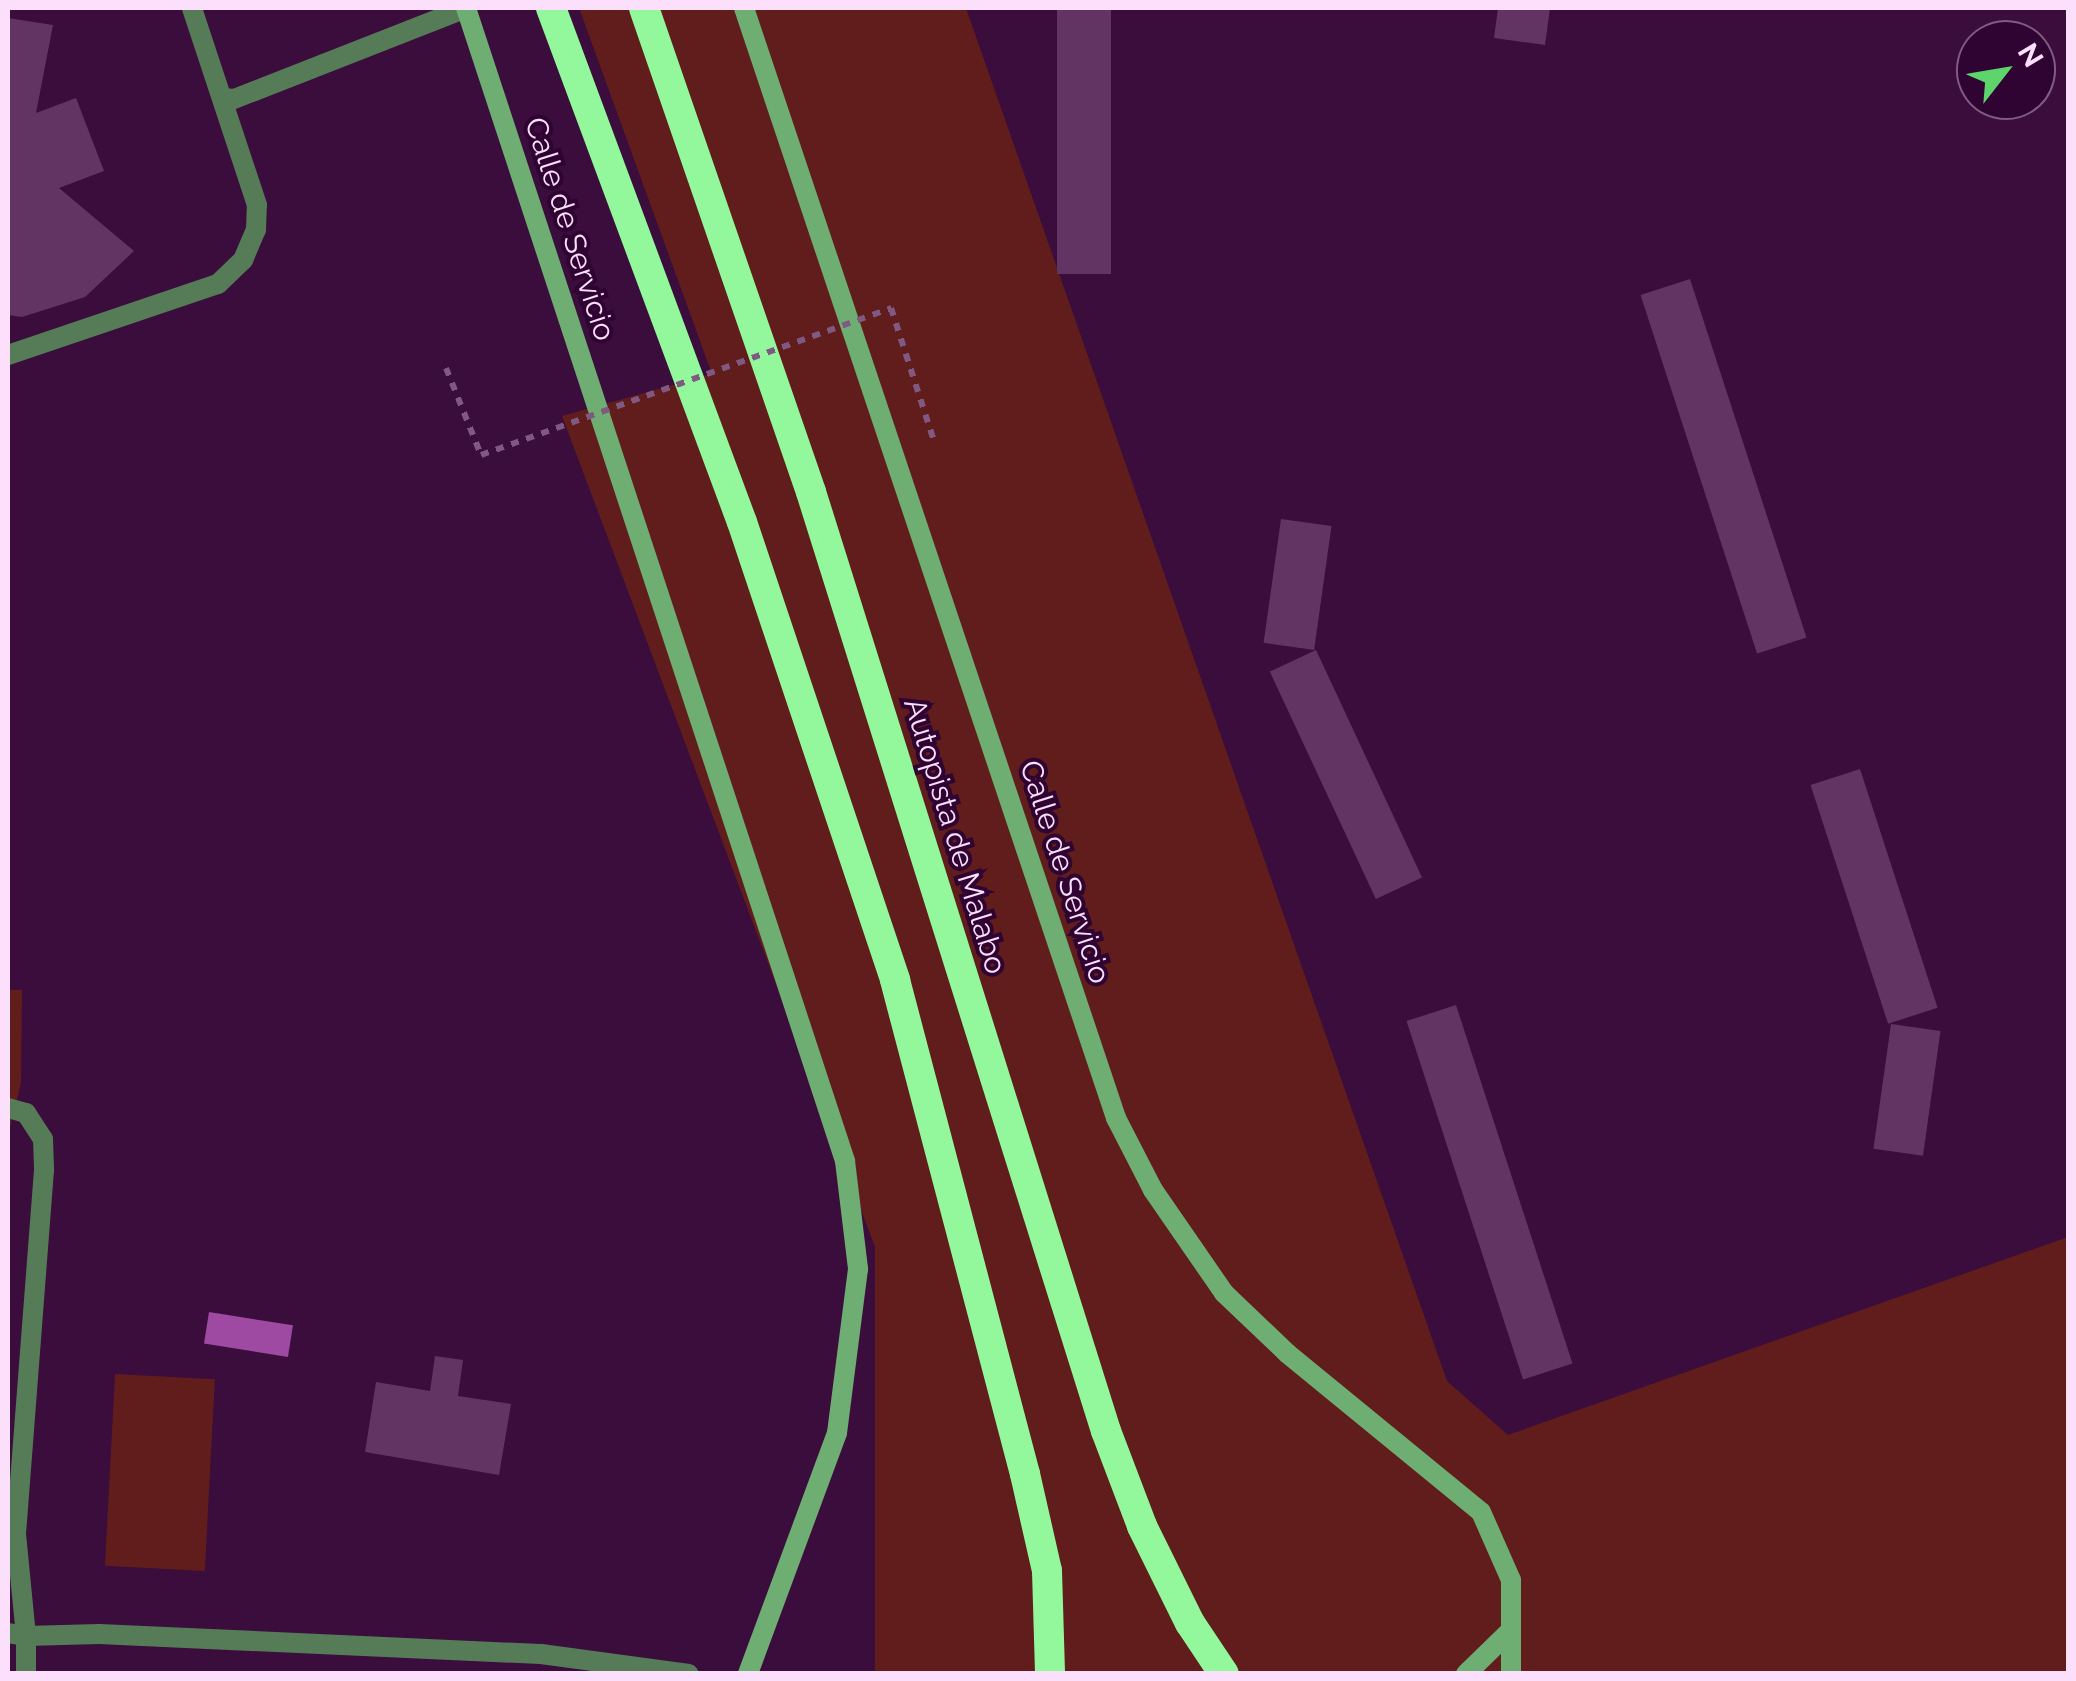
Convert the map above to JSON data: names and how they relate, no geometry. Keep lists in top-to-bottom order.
{
  "streets": {
    "highway": ["Autopista de Malabo"],
    "street": ["Calle de Servicio"]
  },
  "north": "top right"
}
